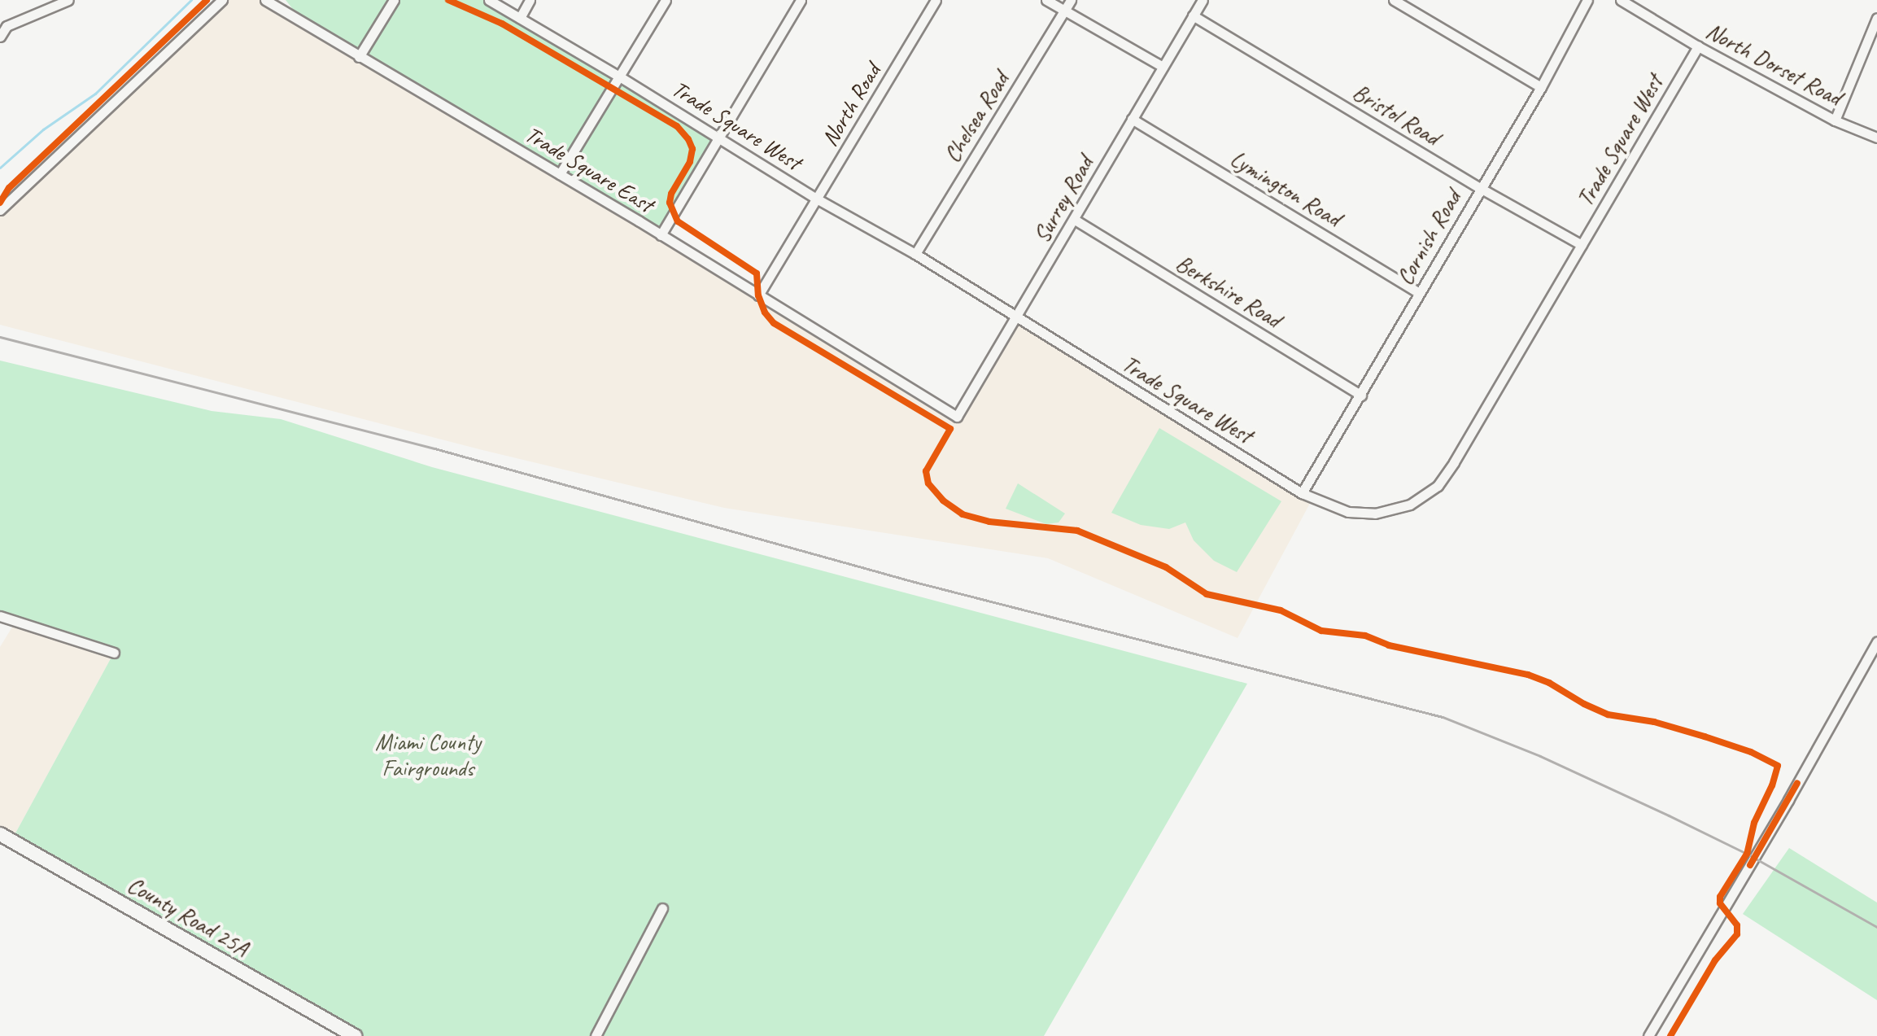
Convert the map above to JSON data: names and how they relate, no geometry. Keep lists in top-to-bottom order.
{
  "streets": {
    "main road": ["County Road 25A"],
    "street": [
      "North Dorset Road",
      "North Road",
      "Bristol Road",
      "Chelsea Road",
      "Trade Square West",
      "Trade Square East",
      "Lymington Road",
      "Surrey Road",
      "Cornish Road",
      "Berkshire Road"
    ]
  },
  "crossings": [
    ["North Dorset Road", "Trade Square West"],
    ["North Road", "Trade Square West"],
    ["North Road", "Trade Square East"],
    ["Bristol Road", "Trade Square West"],
    ["Bristol Road", "Surrey Road"],
    ["Bristol Road", "Cornish Road"],
    ["Chelsea Road", "Trade Square West"],
    ["Trade Square West", "Surrey Road"],
    ["Trade Square West", "Cornish Road"],
    ["Trade Square East", "Surrey Road"],
    ["Lymington Road", "Surrey Road"],
    ["Lymington Road", "Cornish Road"],
    ["Surrey Road", "Berkshire Road"],
    ["Cornish Road", "Berkshire Road"]
  ],
  "parks": ["Miami County Fairgrounds"]
}
